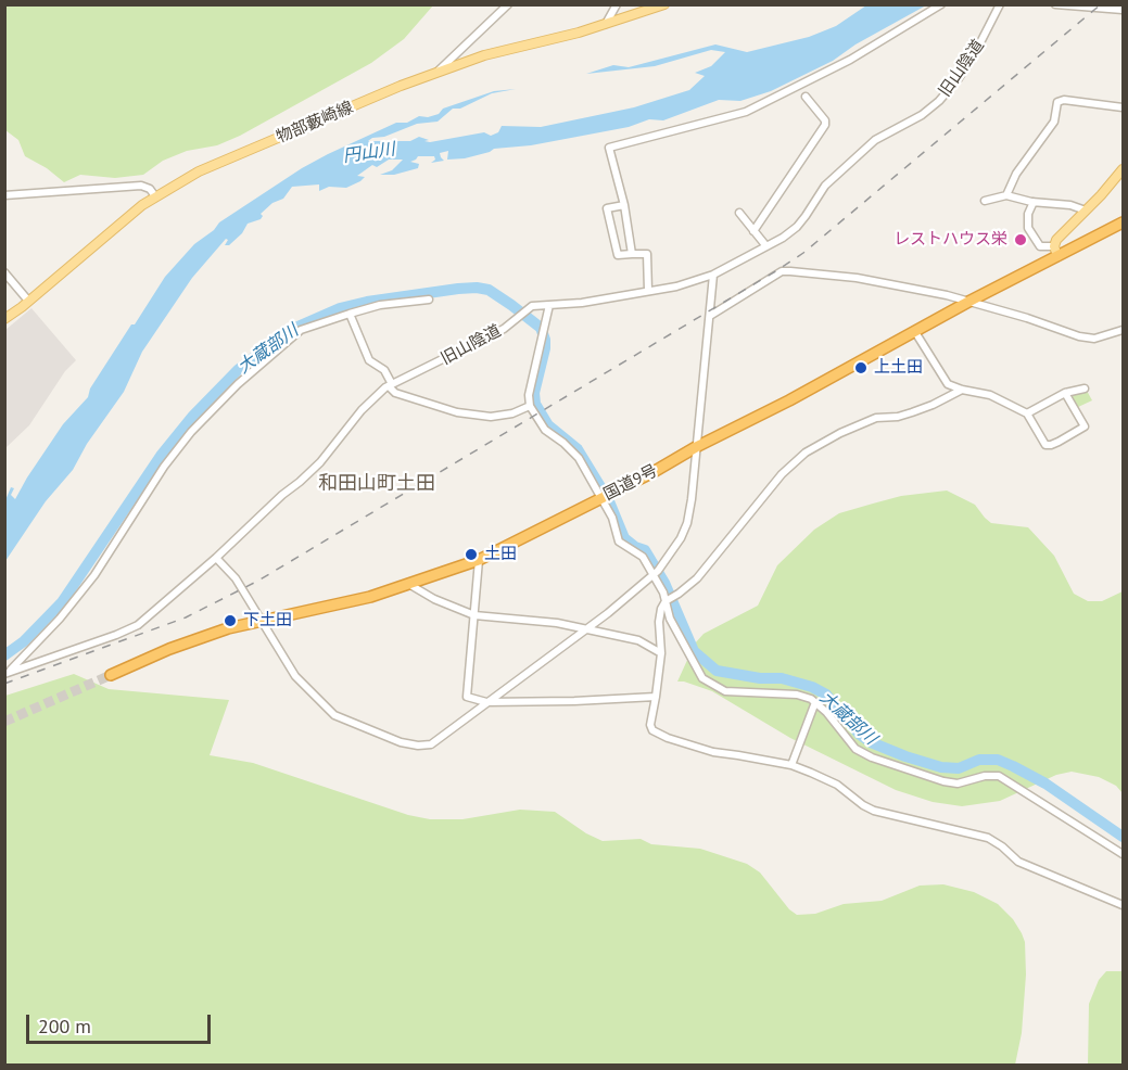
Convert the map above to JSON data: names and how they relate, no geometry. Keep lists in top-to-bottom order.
{
  "streets": {
    "highway": ["国道9号"],
    "main road": ["物部藪崎線"],
    "street": ["旧山陰道"]
  },
  "districts": ["和田山町土田"],
  "water": ["円山川", "大蔵部川"],
  "places": [
    "レストハウス栄",
    "上土田",
    "土田",
    "下土田"
  ],
  "scale_bar": "200 m"
}
